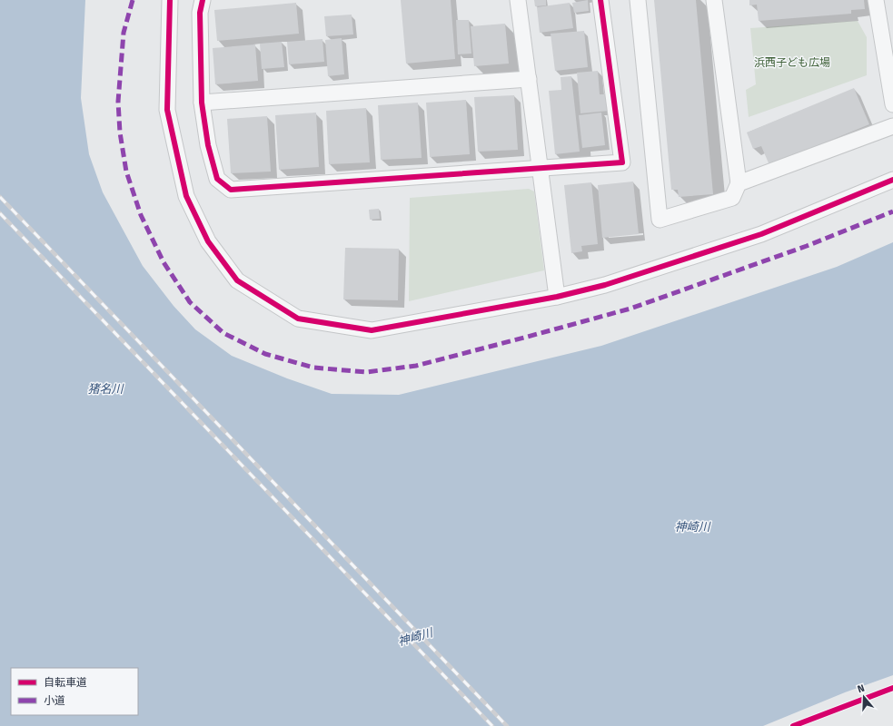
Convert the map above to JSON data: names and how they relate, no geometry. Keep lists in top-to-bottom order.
{
  "water": ["猪名川", "神崎川"],
  "parks": ["浜西子ども広場"],
  "legend": ["自転車道", "小道"],
  "north": "top"
}
